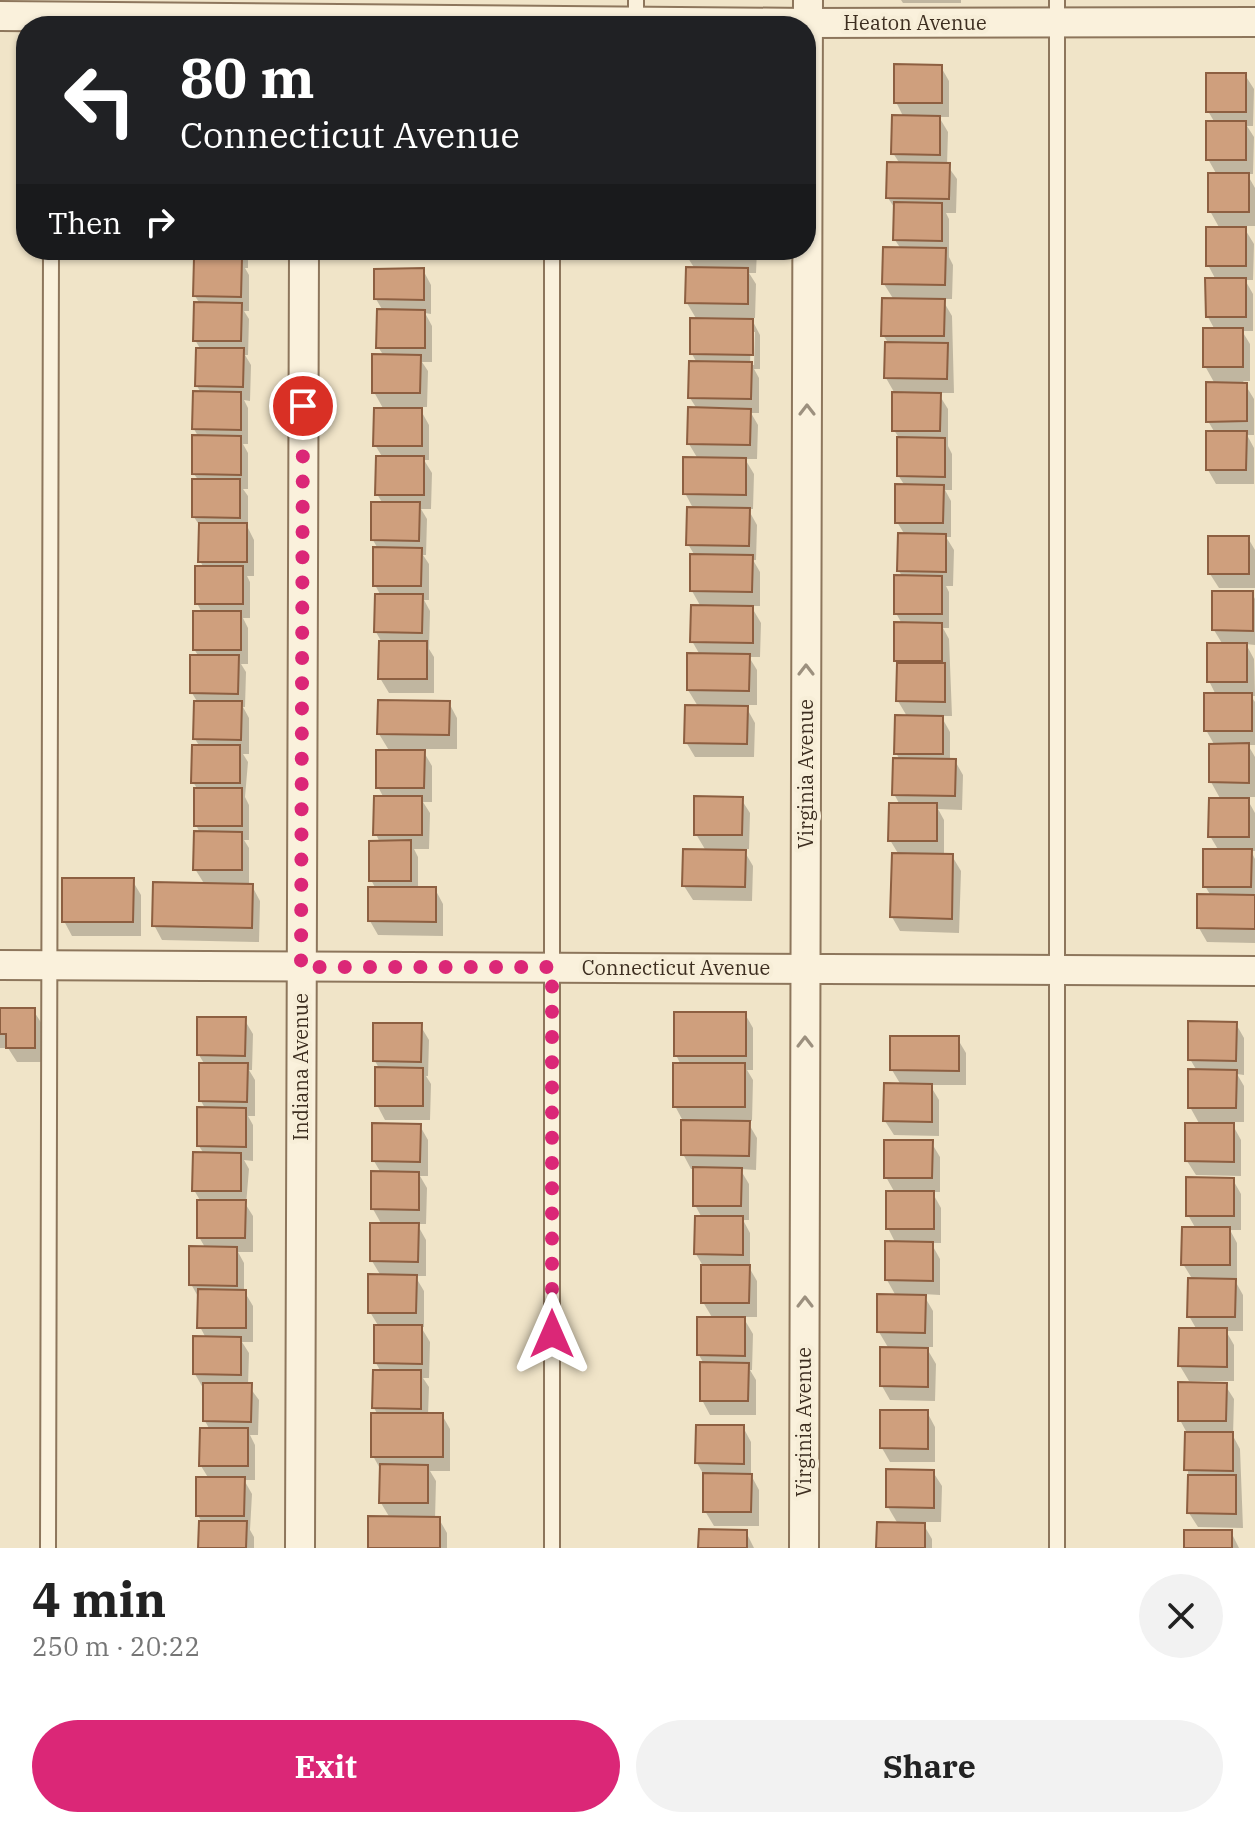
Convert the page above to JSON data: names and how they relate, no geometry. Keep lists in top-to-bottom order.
{
  "streets": {
    "street": [
      "Heaton Avenue",
      "Virginia Avenue",
      "Connecticut Avenue",
      "Indiana Avenue"
    ]
  },
  "crossings": [
    ["Virginia Avenue", "Connecticut Avenue"],
    ["Connecticut Avenue", "Indiana Avenue"]
  ],
  "one_way": ["Virginia Avenue"],
  "page": {
    "turn": ["80 m", "Connecticut Avenue"],
    "then": "Then",
    "heading": ["4 min", "250 m · 20:22"],
    "buttons": ["Exit", "Share"]
  }
}
